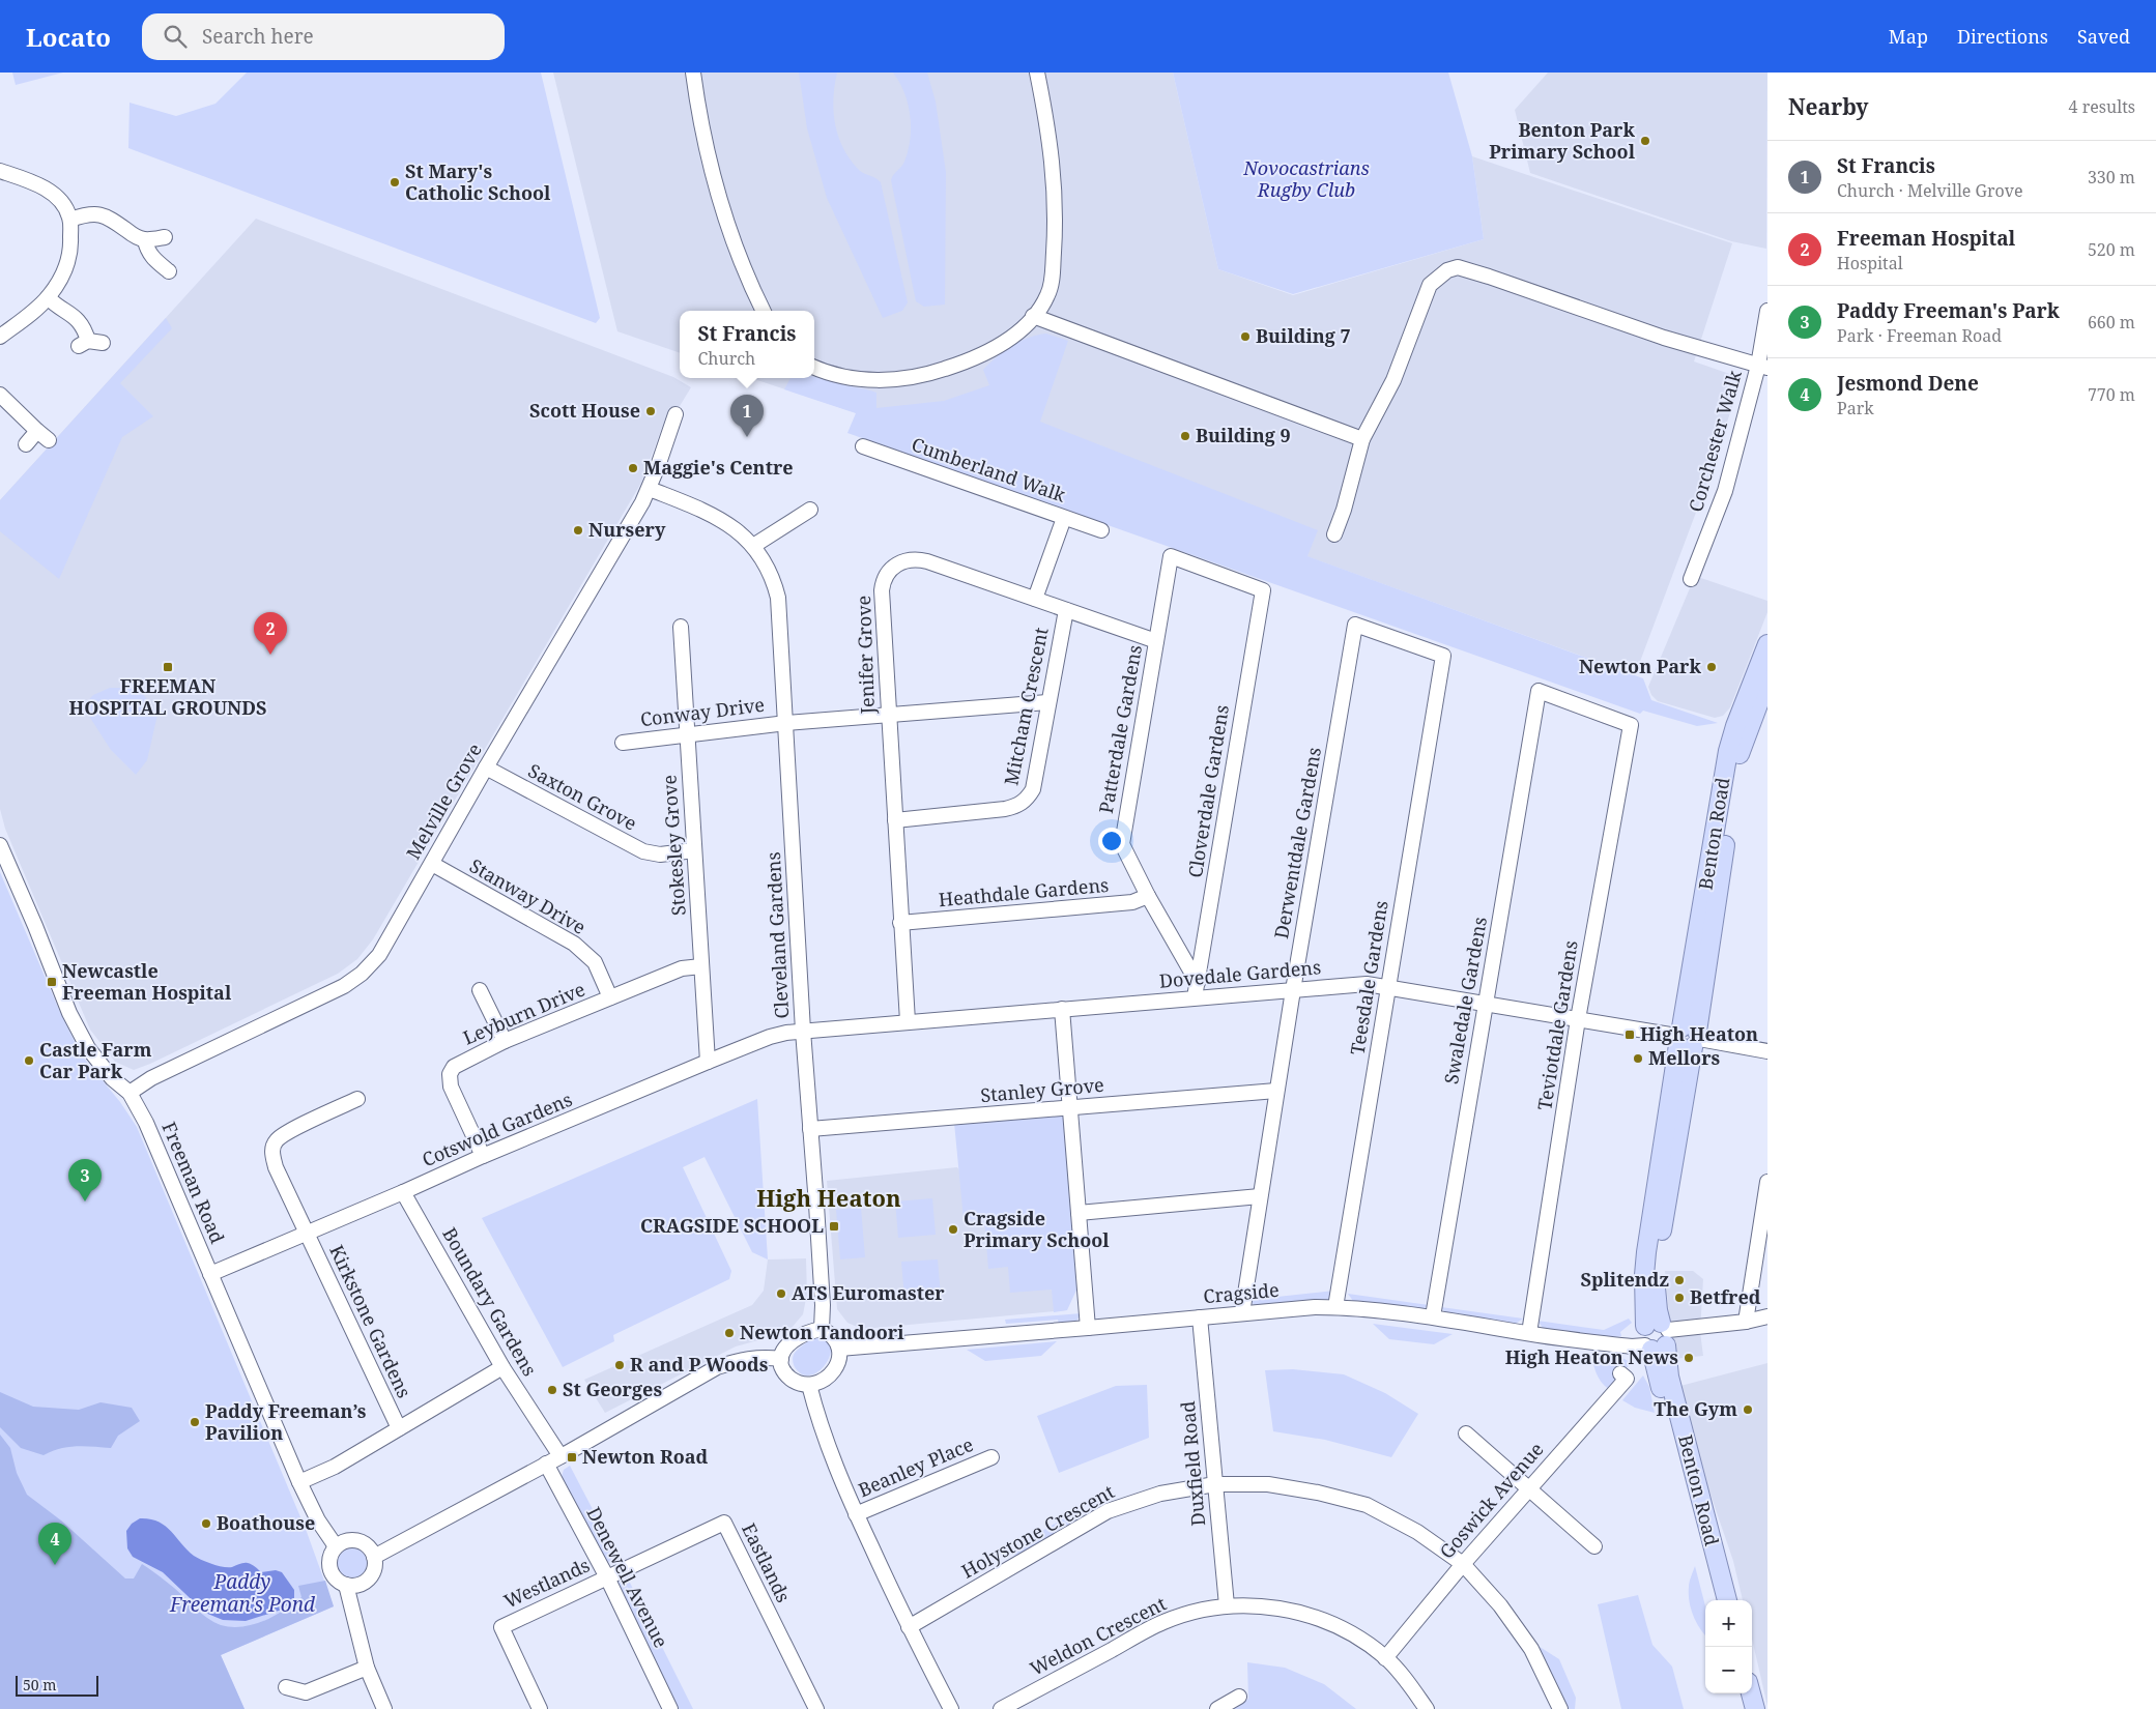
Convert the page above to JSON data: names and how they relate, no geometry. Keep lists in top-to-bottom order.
{
  "streets": {
    "main road": ["Benton Road"],
    "street": [
      "Corchester Walk",
      "Cumberland Walk",
      "Jenifer Grove",
      "Mitcham Crescent",
      "Conway Drive",
      "Patterdale Gardens",
      "Cloverdale Gardens",
      "Saxton Grove",
      "Melville Grove",
      "Derwentdale Gardens",
      "Stokesley Grove",
      "Heathdale Gardens",
      "Stanway Drive",
      "Cleveland Gardens",
      "Dovedale Gardens",
      "Teesdale Gardens",
      "Swaledale Gardens",
      "Leyburn Drive",
      "Teviotdale Gardens",
      "Stanley Grove",
      "Cotswold Gardens",
      "Freeman Road",
      "Cragside",
      "Boundary Gardens",
      "Kirkstone Gardens",
      "Duxfield Road",
      "Beanley Place",
      "Goswick Avenue",
      "Holystone Crescent",
      "Eastlands",
      "Denewell Avenue",
      "Westlands",
      "Weldon Crescent"
    ]
  },
  "crossings": [
    ["Jenifer Grove", "Mitcham Crescent"],
    ["Jenifer Grove", "Conway Drive"],
    ["Jenifer Grove", "Patterdale Gardens"],
    ["Jenifer Grove", "Heathdale Gardens"],
    ["Jenifer Grove", "Dovedale Gardens"],
    ["Mitcham Crescent", "Conway Drive"],
    ["Conway Drive", "Stokesley Grove"],
    ["Conway Drive", "Cleveland Gardens"],
    ["Patterdale Gardens", "Cloverdale Gardens"],
    ["Patterdale Gardens", "Heathdale Gardens"],
    ["Cloverdale Gardens", "Dovedale Gardens"],
    ["Saxton Grove", "Melville Grove"],
    ["Saxton Grove", "Stokesley Grove"],
    ["Melville Grove", "Stanway Drive"],
    ["Melville Grove", "Cleveland Gardens"],
    ["Melville Grove", "Freeman Road"],
    ["Benton Road", "Dovedale Gardens"],
    ["Benton Road", "Cragside"],
    ["Derwentdale Gardens", "Dovedale Gardens"],
    ["Derwentdale Gardens", "Teesdale Gardens"],
    ["Derwentdale Gardens", "Stanley Grove"],
    ["Derwentdale Gardens", "Cragside"],
    ["Stokesley Grove", "Leyburn Drive"],
    ["Stokesley Grove", "Cotswold Gardens"],
    ["Stanway Drive", "Leyburn Drive"],
    ["Cleveland Gardens", "Dovedale Gardens"],
    ["Cleveland Gardens", "Stanley Grove"],
    ["Cleveland Gardens", "Cotswold Gardens"],
    ["Cleveland Gardens", "Cragside"],
    ["Dovedale Gardens", "Teesdale Gardens"],
    ["Dovedale Gardens", "Swaledale Gardens"],
    ["Dovedale Gardens", "Teviotdale Gardens"],
    ["Dovedale Gardens", "Cotswold Gardens"],
    ["Teesdale Gardens", "Cragside"],
    ["Swaledale Gardens", "Teviotdale Gardens"],
    ["Swaledale Gardens", "Cragside"],
    ["Leyburn Drive", "Cotswold Gardens"],
    ["Teviotdale Gardens", "Cragside"],
    ["Cotswold Gardens", "Freeman Road"],
    ["Cotswold Gardens", "Boundary Gardens"],
    ["Cotswold Gardens", "Kirkstone Gardens"],
    ["Cragside", "Duxfield Road"],
    ["Duxfield Road", "Holystone Crescent"],
    ["Duxfield Road", "Weldon Crescent"],
    ["Goswick Avenue", "Holystone Crescent"],
    ["Goswick Avenue", "Weldon Crescent"],
    ["Eastlands", "Denewell Avenue"],
    ["Eastlands", "Westlands"],
    ["Denewell Avenue", "Westlands"]
  ],
  "districts": ["High Heaton"],
  "water": ["Paddy Freeman's Pond"],
  "parks": ["Novocastrians Rugby Club"],
  "places": {
    "other": [
      "Benton Park Primary School",
      "St Mary's Catholic School",
      "Building 7",
      "Scott House",
      "Building 9",
      "Maggie's Centre",
      "Nursery",
      "Newton Park",
      "Mellors",
      "Castle Farm Car Park",
      "Cragside Primary School",
      "Splitendz",
      "ATS Euromaster",
      "Betfred",
      "Newton Tandoori",
      "High Heaton News",
      "R and P Woods",
      "St Georges",
      "The Gym",
      "Paddy Freeman’s Pavilion",
      "Boathouse"
    ],
    "transit": [
      "FREEMAN HOSPITAL GROUNDS",
      "Newcastle Freeman Hospital",
      "High Heaton",
      "CRAGSIDE SCHOOL",
      "Newton Road"
    ]
  },
  "scale_bar": "50 m",
  "page": {
    "header": "Locato",
    "search": "Search here",
    "nav": ["Map", "Directions", "Saved"],
    "heading": ["Nearby", "4 results"],
    "list": [
      {
        "mark": "1",
        "name": "St Francis",
        "note": "Church · Melville Grove",
        "value": "330 m"
      },
      {
        "mark": "2",
        "name": "Freeman Hospital",
        "note": "Hospital",
        "value": "520 m"
      },
      {
        "mark": "3",
        "name": "Paddy Freeman's Park",
        "note": "Park · Freeman Road",
        "value": "660 m"
      },
      {
        "mark": "4",
        "name": "Jesmond Dene",
        "note": "Park",
        "value": "770 m"
      }
    ],
    "popup": ["St Francis", "Church"],
    "pins": [
      "1",
      "2",
      "3",
      "4"
    ],
    "map_buttons": ["+", "−"],
    "scale": "50 m"
  }
}
